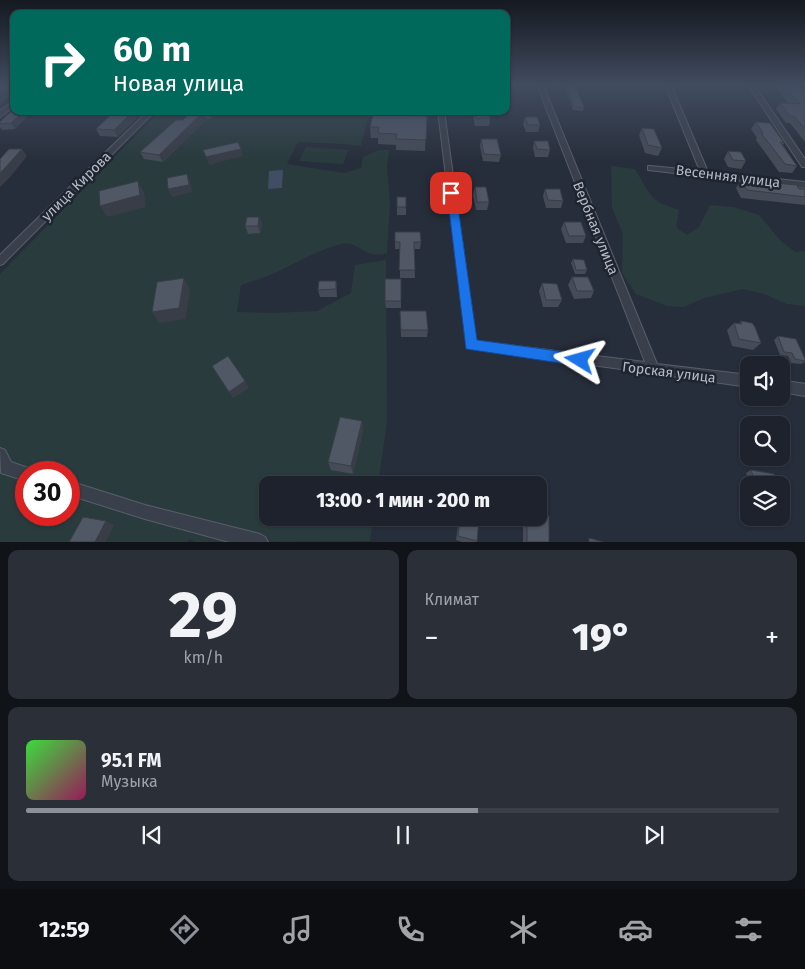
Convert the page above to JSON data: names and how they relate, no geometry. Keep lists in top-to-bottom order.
{
  "streets": {
    "street": [
      "Весенняя улица",
      "улица Кирова",
      "Вербная улица",
      "Горская улица"
    ]
  },
  "crossings": [
    ["Вербная улица", "Горская улица"]
  ],
  "page": {
    "turn": ["60 m", "Новая улица"],
    "limit": "30",
    "trip": "13:00 · 1 мин · 200 m",
    "tile": [
      ["29", "km/h"],
      "Климат"
    ],
    "heat": ["−", "19°", "+"],
    "song": ["95.1 FM", "Музыка"],
    "tabs": "12:59"
  }
}
